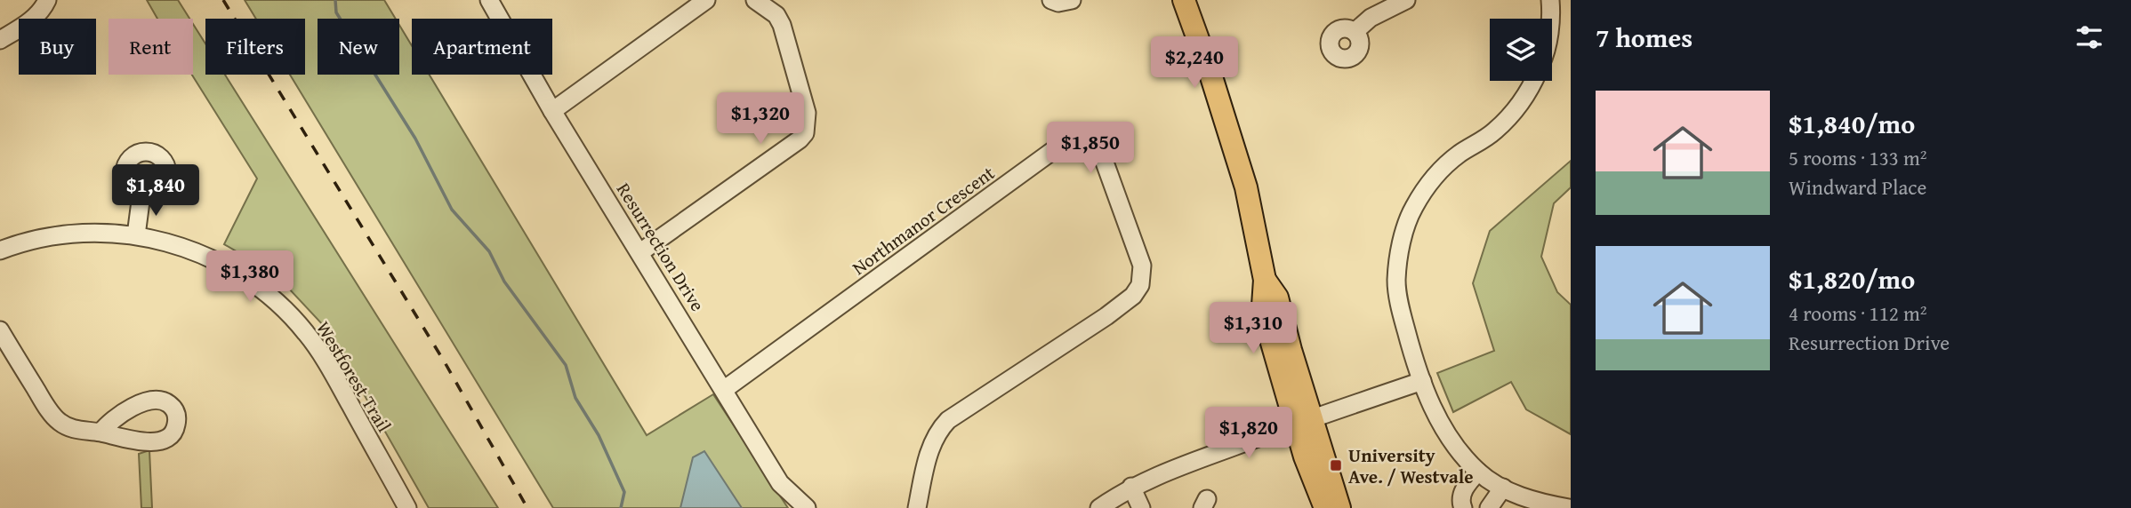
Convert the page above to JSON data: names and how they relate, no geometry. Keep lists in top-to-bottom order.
{
  "streets": {
    "street": ["Northmanor Crescent", "Resurrection Drive", "Westforest Trail"]
  },
  "crossings": [
    ["Northmanor Crescent", "Resurrection Drive"]
  ],
  "places": {
    "transit": ["University Ave. / Westvale"]
  },
  "page": {
    "heading": "7 homes",
    "chip": [
      "Buy",
      "Rent",
      "Filters",
      "New",
      "Apartment"
    ],
    "price": [
      "$2,240",
      "$1,320",
      "$1,850",
      "$1,840",
      "$1,380",
      "$1,310",
      "$1,820"
    ],
    "list": [
      {
        "name": "$1,840/mo",
        "note": "5 rooms · 133 m² · Windward Place"
      },
      {
        "name": "$1,820/mo",
        "note": "4 rooms · 112 m² · Resurrection Drive"
      }
    ]
  }
}
